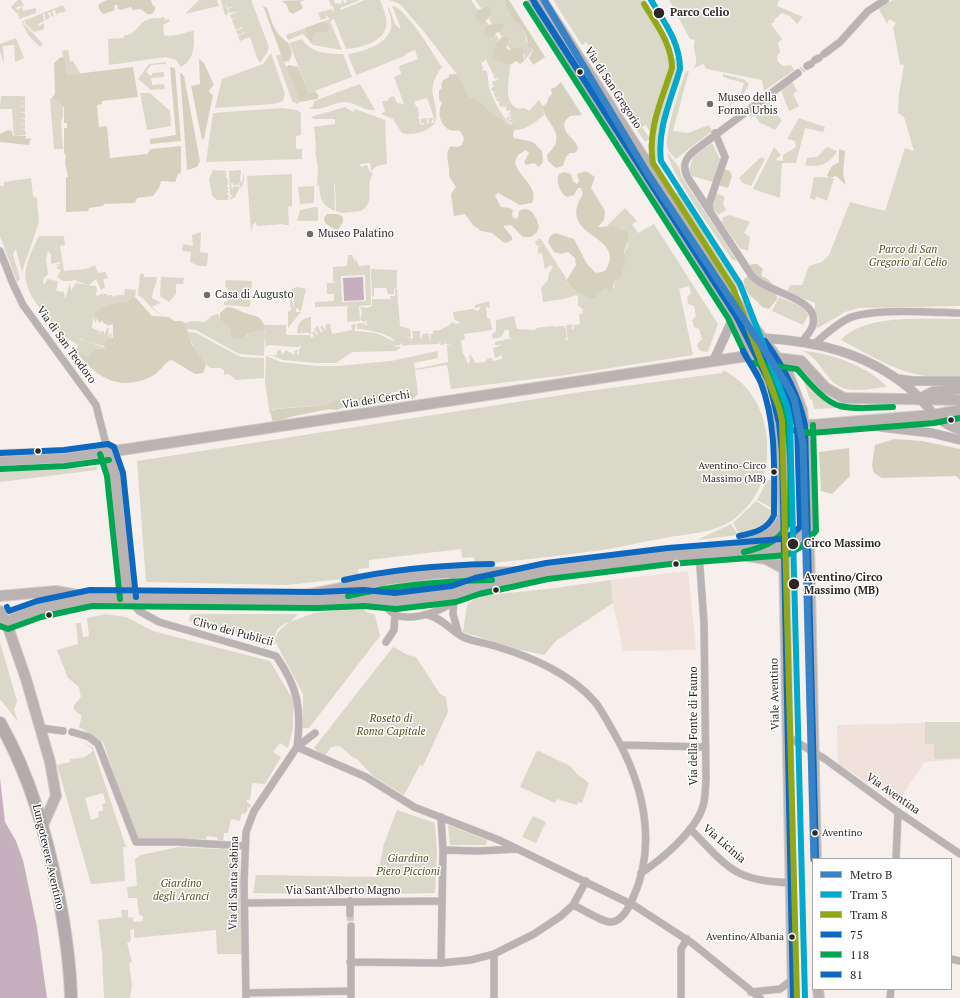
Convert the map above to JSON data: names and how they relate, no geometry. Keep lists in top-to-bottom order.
{
  "streets": {
    "main road": [
      "Via di San Gregorio",
      "Via dei Cerchi",
      "Viale Aventino",
      "Lungotevere Aventino"
    ],
    "street": [
      "Via di San Teodoro",
      "Clivo dei Publicii",
      "Via della Fonte di Fauno",
      "Via Aventina",
      "Via Licinia",
      "Via di Santa Sabina",
      "Via Sant'Alberto Magno"
    ]
  },
  "crossings": [
    ["Via di San Teodoro", "Via dei Cerchi"],
    ["Clivo dei Publicii", "Via di Santa Sabina"],
    ["Viale Aventino", "Via Aventina"],
    ["Viale Aventino", "Via Licinia"],
    ["Via della Fonte di Fauno", "Via Licinia"],
    ["Via di Santa Sabina", "Via Sant'Alberto Magno"]
  ],
  "parks": [
    "Parco di San Gregorio al Celio",
    "Roseto di Roma Capitale",
    "Giardino Piero Piccioni",
    "Giardino degli Aranci"
  ],
  "places": [
    "Parco Celio",
    "Museo della Forma Urbis",
    "Museo Palatino",
    "Casa di Augusto",
    "Aventino-Circo Massimo (MB)",
    "Circo Massimo",
    "Aventino/Circo Massimo (MB)",
    "Aventino",
    "Aventino/Albania"
  ],
  "lines": [
    "metro line B",
    "tram line 3",
    "transit line 75",
    "tram line 8",
    "transit line 118",
    "transit line 81"
  ],
  "legend": [
    "Metro B",
    "Tram 3",
    "Tram 8",
    "75",
    "118",
    "81"
  ]
}
